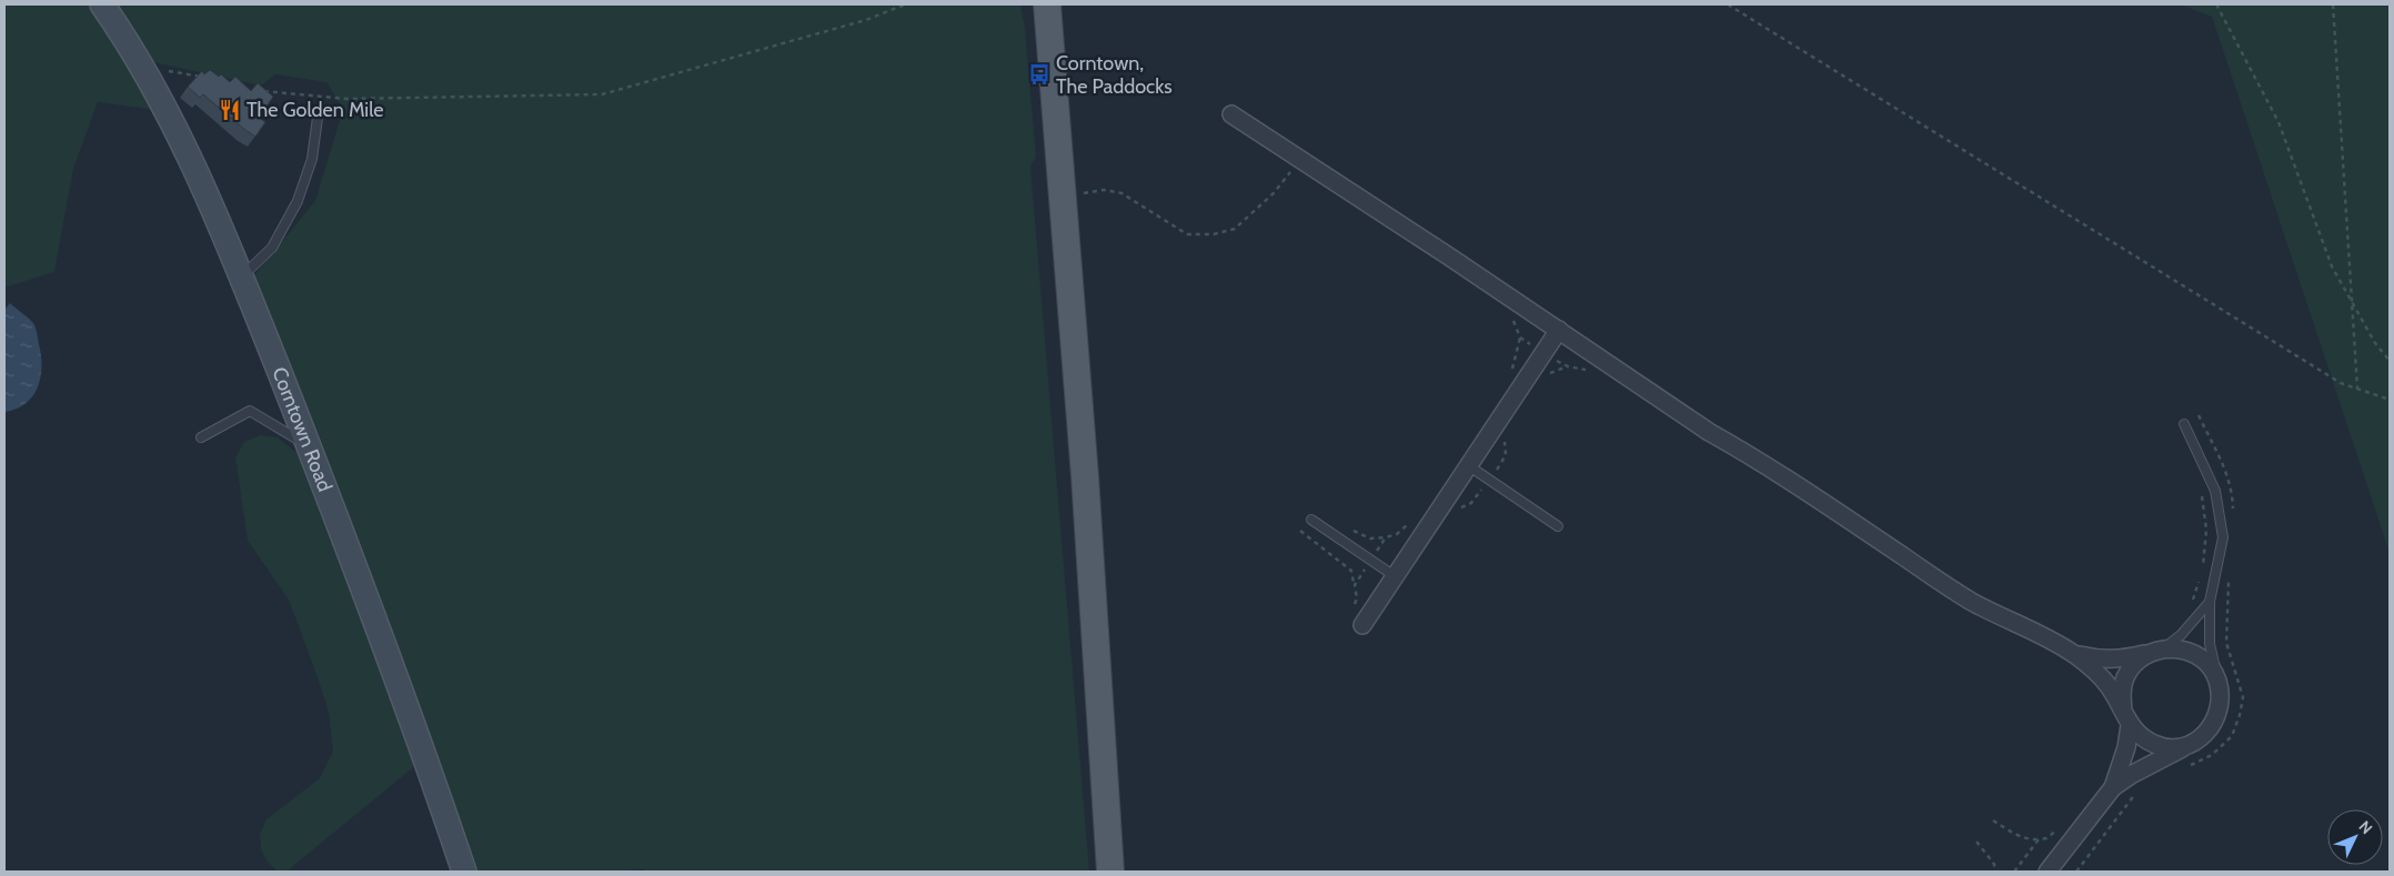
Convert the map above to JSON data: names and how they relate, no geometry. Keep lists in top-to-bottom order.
{
  "streets": {
    "main road": ["Corntown Road"]
  },
  "places": {
    "bus stop": ["Corntown, The Paddocks"],
    "restaurant": ["The Golden Mile"]
  },
  "north": "top right"
}
